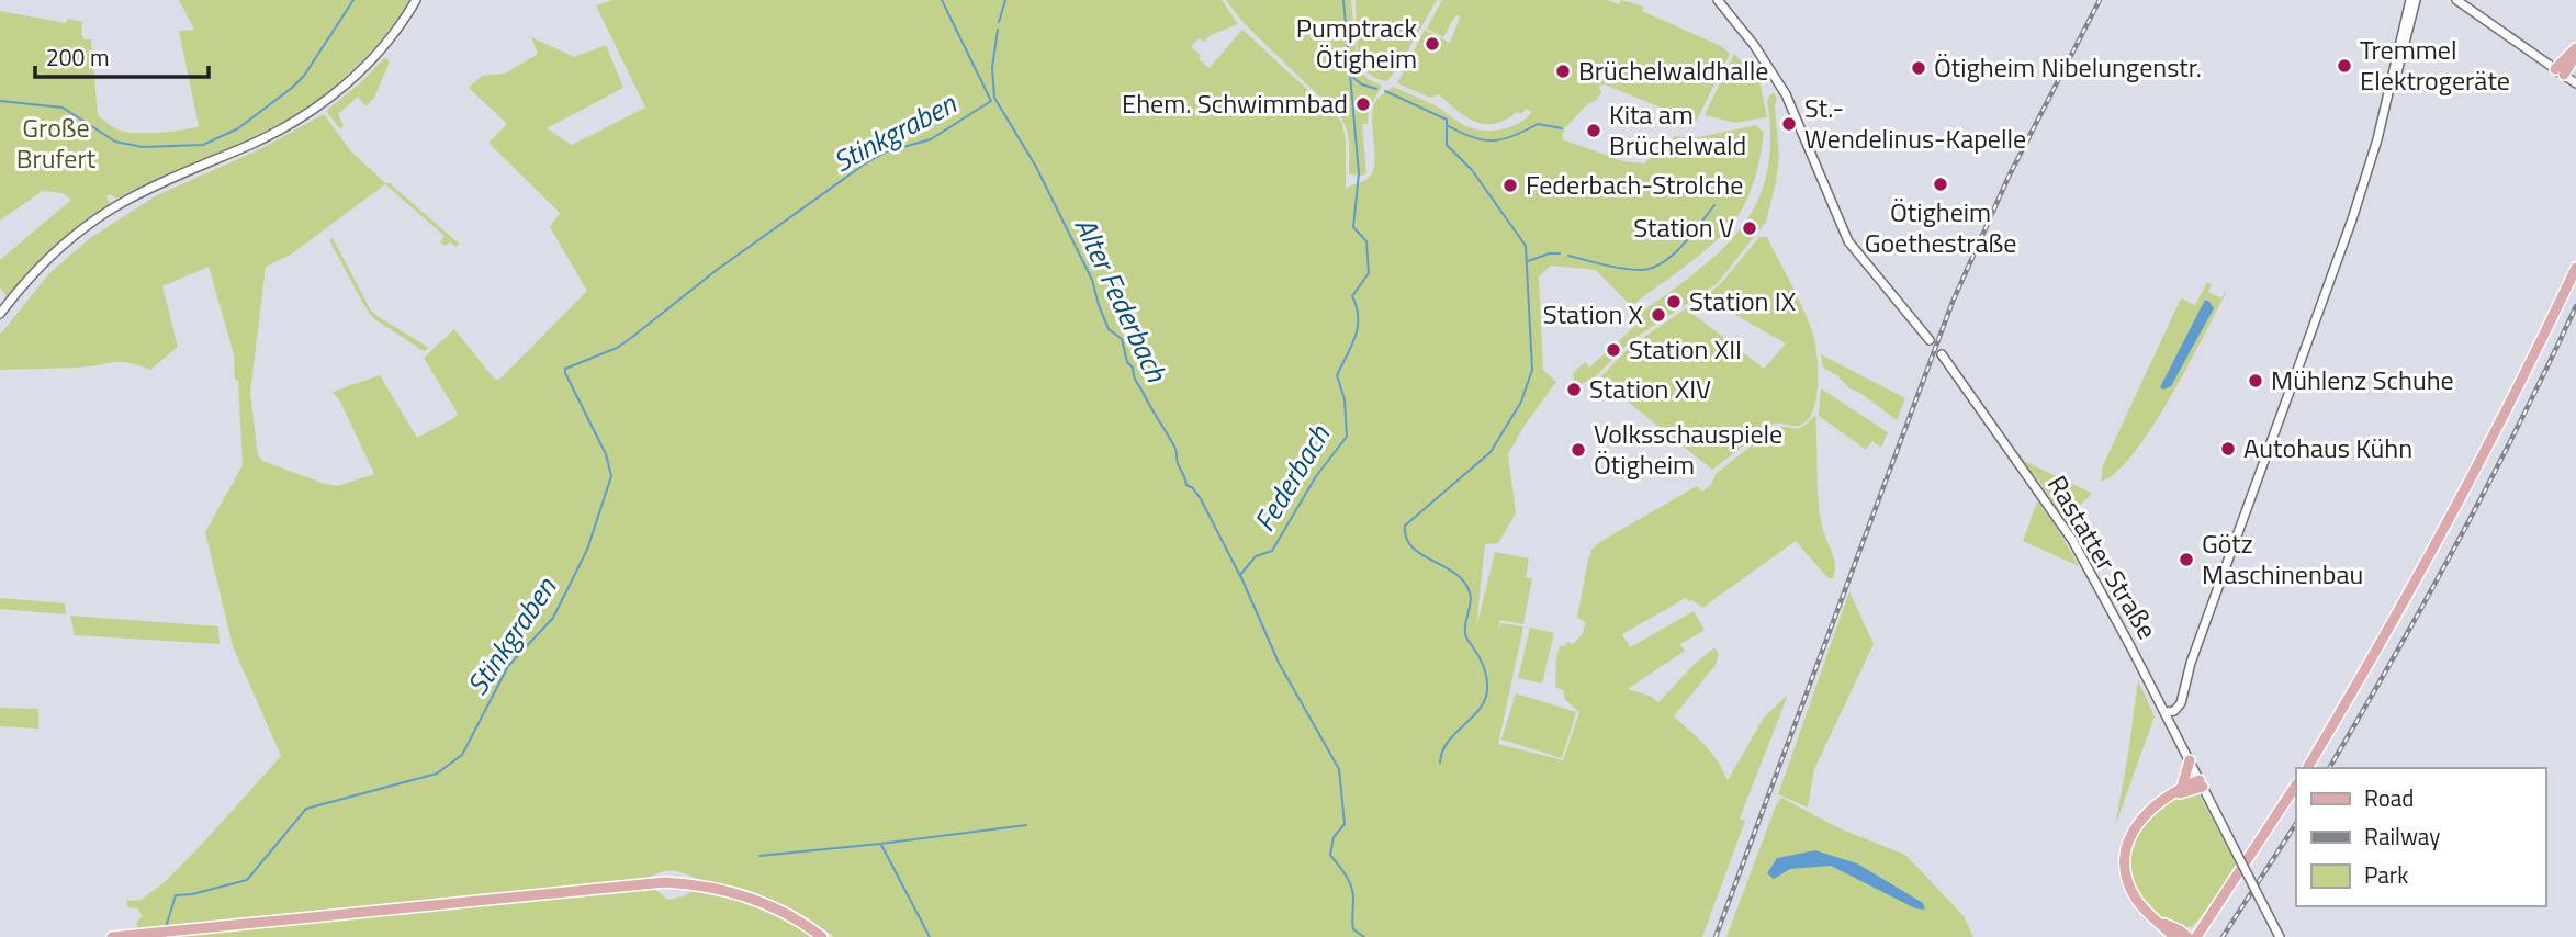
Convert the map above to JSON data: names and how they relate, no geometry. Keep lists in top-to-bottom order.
{
  "streets": {
    "street": ["Rastatter Straße"]
  },
  "water": ["Stinkgraben", "Alter Federbach", "Federbach"],
  "parks": ["Große Brufert"],
  "places": [
    "Pumptrack Ötigheim",
    "Tremmel Elektrogeräte",
    "Ötigheim Nibelungenstr.",
    "Brüchelwaldhalle",
    "Ehem. Schwimmbad",
    "St.- Wendelinus-Kapelle",
    "Kita am Brüchelwald",
    "Ötigheim Goethestraße",
    "Federbach-Strolche",
    "Station V",
    "Station IX",
    "Station X",
    "Station XII",
    "Mühlenz Schuhe",
    "Station XIV",
    "Autohaus Kühn",
    "Volksschauspiele Ötigheim",
    "Götz Maschinenbau"
  ],
  "legend": ["Road", "Railway", "Park"],
  "scale_bar": "200 m"
}
